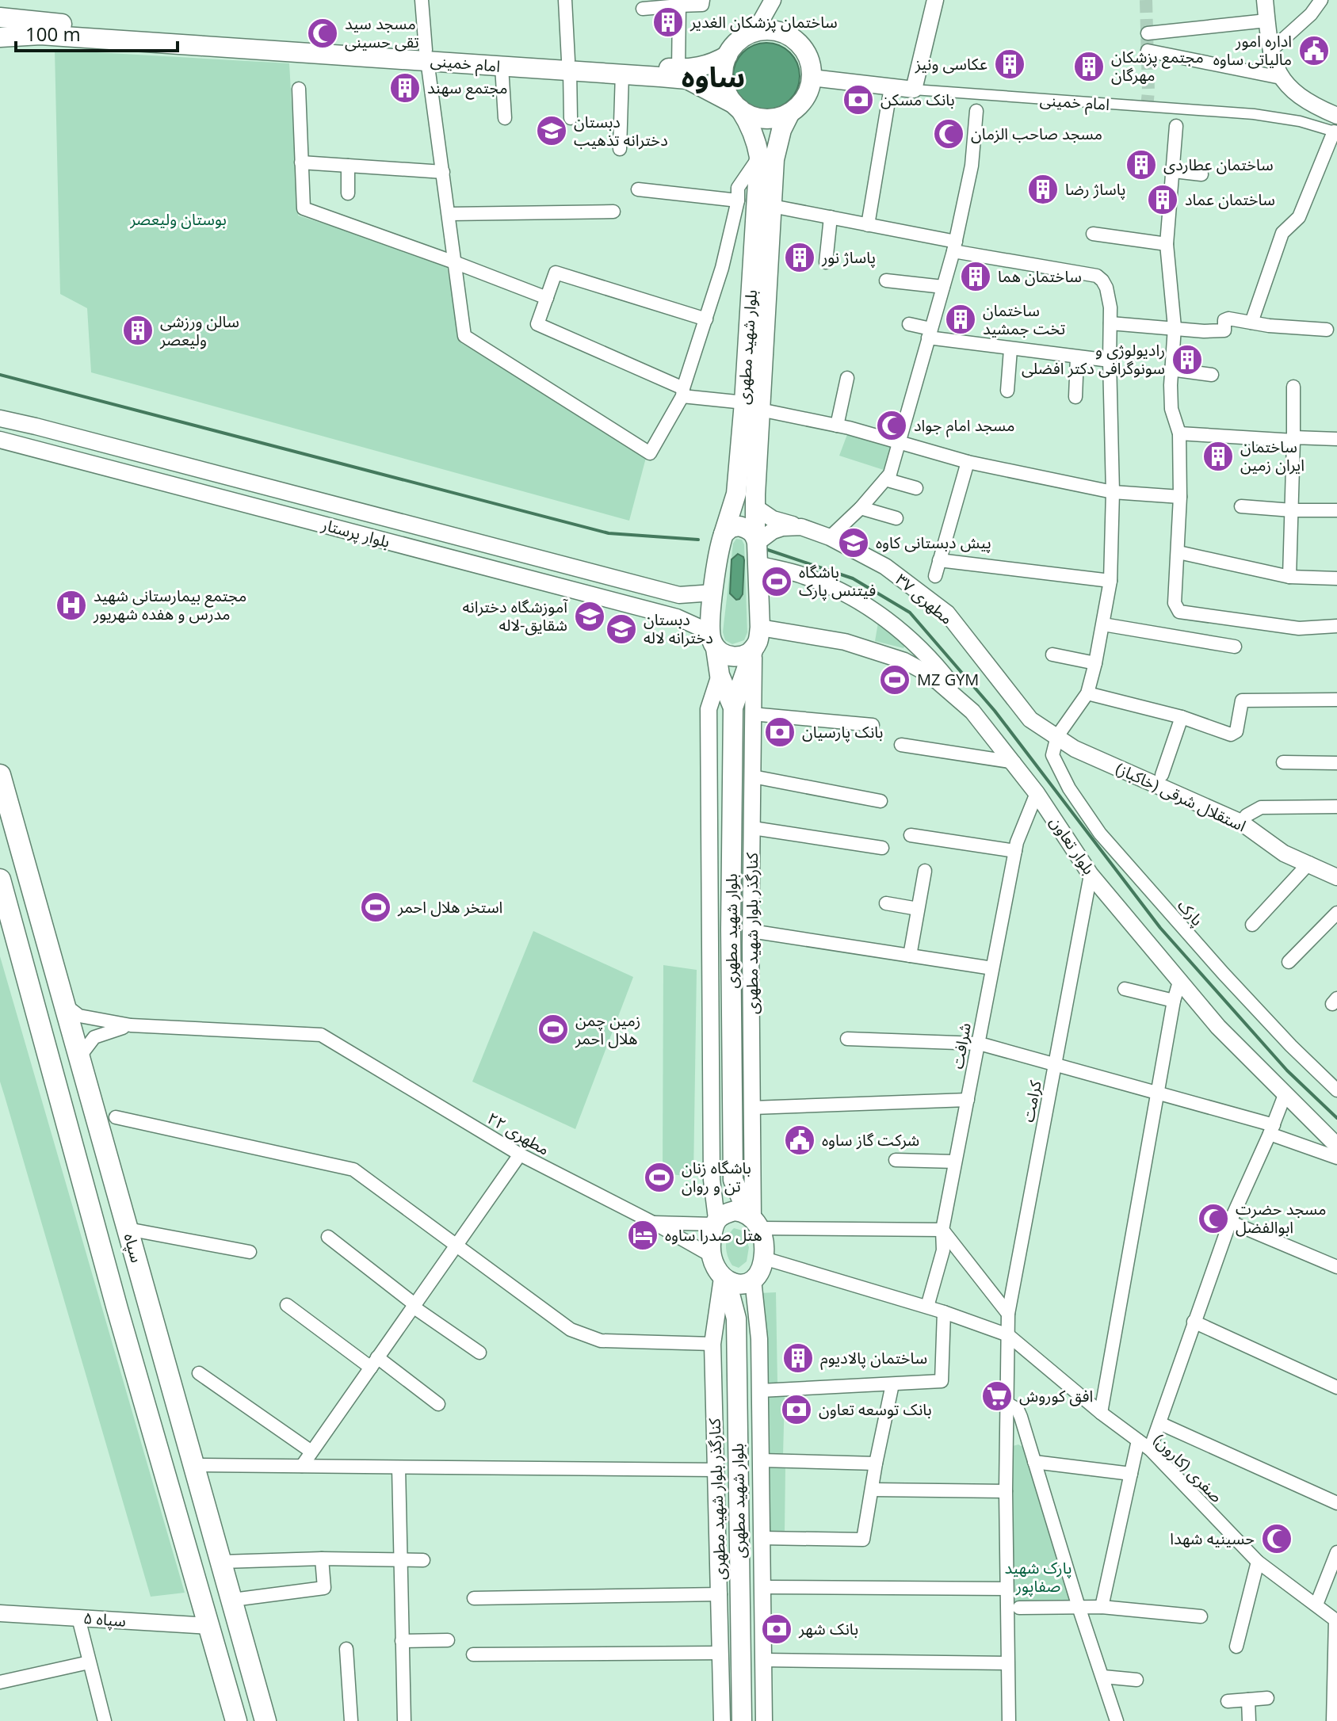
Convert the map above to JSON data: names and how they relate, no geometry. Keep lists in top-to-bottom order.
{
  "streets": {
    "main road": ["امام خمینی", "بلوار شهید مطهری", "سپاه"],
    "street": [
      "بلوار پرستار",
      "مطهری ۳۷",
      "استقلال شرقی (خاکباز)",
      "بلوار تعاون",
      "پارک",
      "کنارگذر بلوار شهید مطهری",
      "شرافت",
      "کرامت",
      "مطهری ۲۲",
      "صفری (کارون)",
      "سپاه ۵"
    ]
  },
  "crossings": [
    ["بلوار شهید مطهری", "بلوار پرستار"],
    ["بلوار شهید مطهری", "مطهری ۳۷"],
    ["بلوار شهید مطهری", "بلوار تعاون"],
    ["بلوار شهید مطهری", "کنارگذر بلوار شهید مطهری"],
    ["بلوار شهید مطهری", "مطهری ۲۲"],
    ["بلوار شهید مطهری", "صفری (کارون)"],
    ["مطهری ۳۷", "استقلال شرقی (خاکباز)"],
    ["مطهری ۳۷", "پارک"],
    ["استقلال شرقی (خاکباز)", "پارک"],
    ["بلوار تعاون", "شرافت"],
    ["بلوار تعاون", "کرامت"],
    ["کنارگذر بلوار شهید مطهری", "مطهری ۲۲"],
    ["کنارگذر بلوار شهید مطهری", "صفری (کارون)"],
    ["شرافت", "صفری (کارون)"],
    ["کرامت", "صفری (کارون)"],
    ["مطهری ۲۲", "صفری (کارون)"],
    ["سپاه", "سپاه ۵"]
  ],
  "districts": ["ساوه"],
  "parks": ["بوستان ولیعصر", "پارک شهید صفاپور"],
  "places": {
    "building": [
      "ساختمان پزشکان الغدیر",
      "عکاسی ونیز",
      "مجتمع پزشكان مهرگان",
      "مجتمع سهند",
      "ساختمان عطاردی",
      "پاساژ رضا",
      "ساختمان عماد",
      "پاساژ نور",
      "ساختمان هما",
      "ساختمان تخت جمشید",
      "سالن ورزشی ولیعصر",
      "رادیولوژی و سونوگرافی دکتر افضلی",
      "ساختمان ایران زمین",
      "ساختمان پالادیوم"
    ],
    "mosque": [
      "مسجد سید تقی حسینی",
      "مسجد صاحب الزمان",
      "مسجد امام جواد",
      "مسجد حضرت ابوالفضل",
      "حسینیه شهدا"
    ],
    "public building": ["اداره امور مالیاتی ساوه", "شرکت گاز ساوه"],
    "bank": [
      "بانک مسکن",
      "بانک پارسیان",
      "بانک توسعه تعاون",
      "بانک شهر"
    ],
    "school or university": [
      "دبستان دخترانه تذهیب",
      "پیش دبستانی کاوه",
      "آموزشگاه دخترانه شقایق-لاله",
      "دبستان دخترانه لاله"
    ],
    "sports": [
      "باشگاه فیتنس پارک",
      "MZ GYM",
      "استخر هلال احمر",
      "زمین چمن هلال احمر",
      "باشگاه زنان تن و روان"
    ],
    "hospital": ["مجتمع بیمارستانی شهید مدرس و هفده شهریور"],
    "hotel": ["هتل صدرا ساوه"],
    "supermarket": ["افق کوروش"]
  },
  "scale_bar": "100 m"
}
